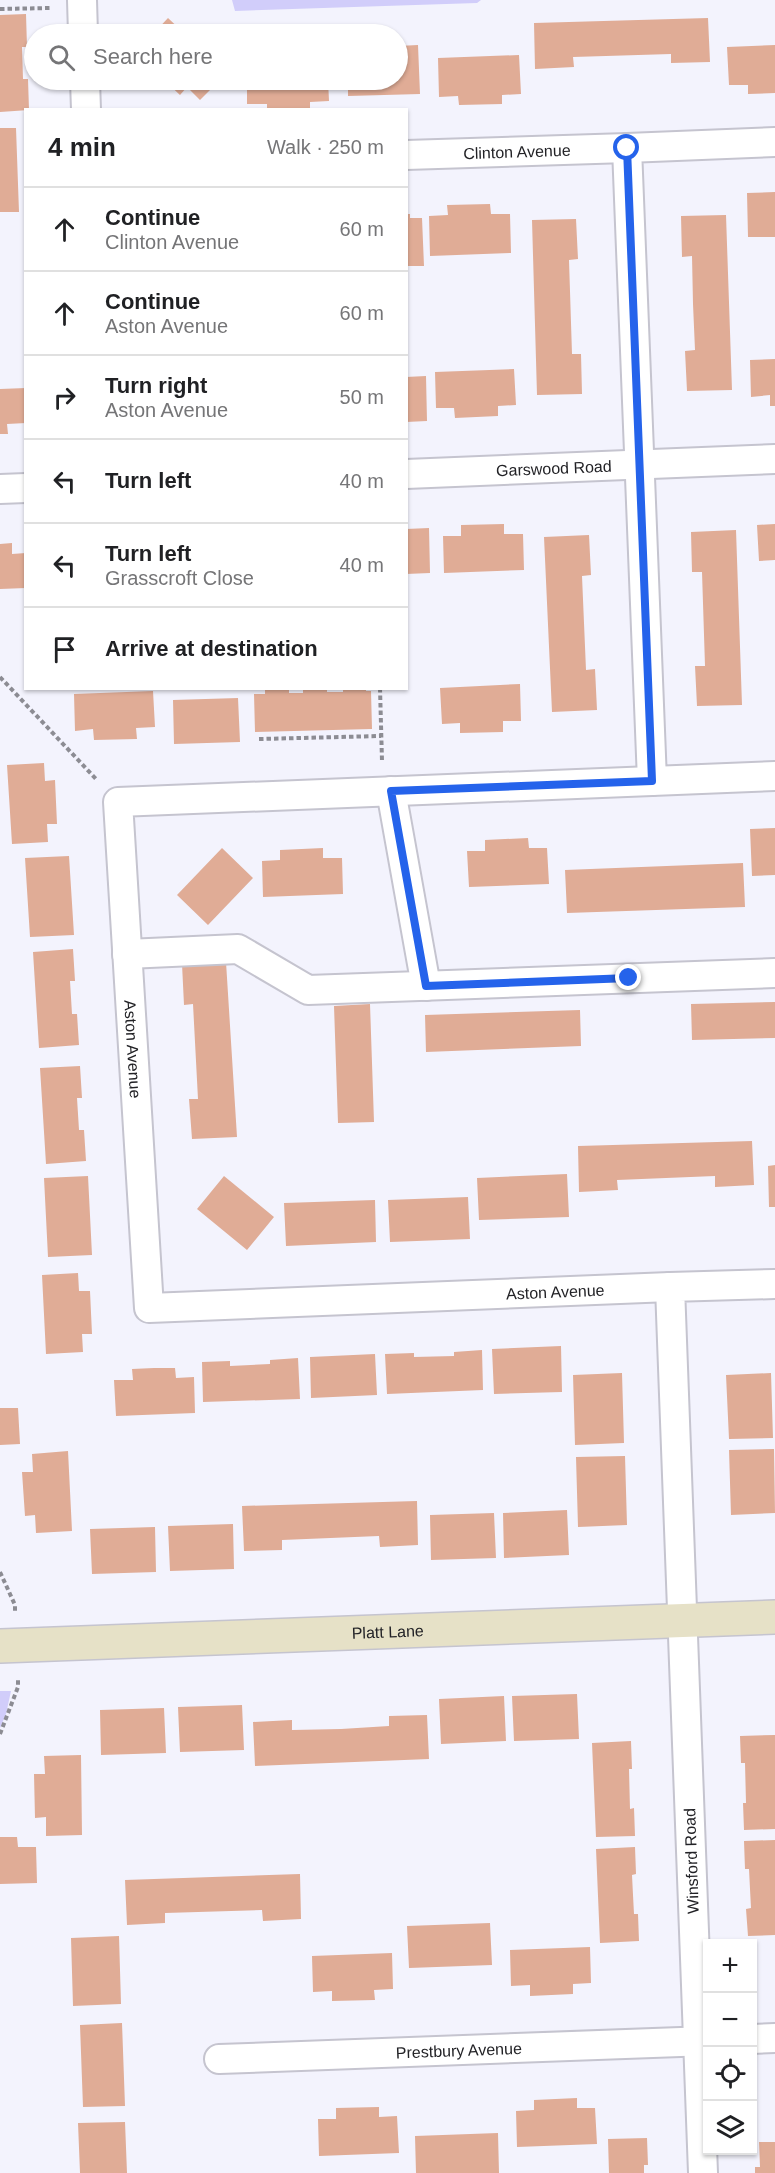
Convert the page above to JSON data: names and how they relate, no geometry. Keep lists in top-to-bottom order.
{
  "streets": {
    "street": [
      "Clinton Avenue",
      "Garswood Road",
      "Aston Avenue",
      "Platt Lane",
      "Winsford Road",
      "Prestbury Avenue"
    ]
  },
  "crossings": [
    ["Platt Lane", "Winsford Road"],
    ["Winsford Road", "Prestbury Avenue"]
  ],
  "page": {
    "search": "Search here",
    "heading": ["4 min", "Walk · 250 m"],
    "list": [
      ["Continue", "Clinton Avenue", "60 m"],
      ["Continue", "Aston Avenue", "60 m"],
      ["Turn right", "Aston Avenue", "50 m"],
      ["Turn left", "40 m"],
      ["Turn left", "Grasscroft Close", "40 m"],
      "Arrive at destination"
    ],
    "map_buttons": ["+", "−"]
  }
}
